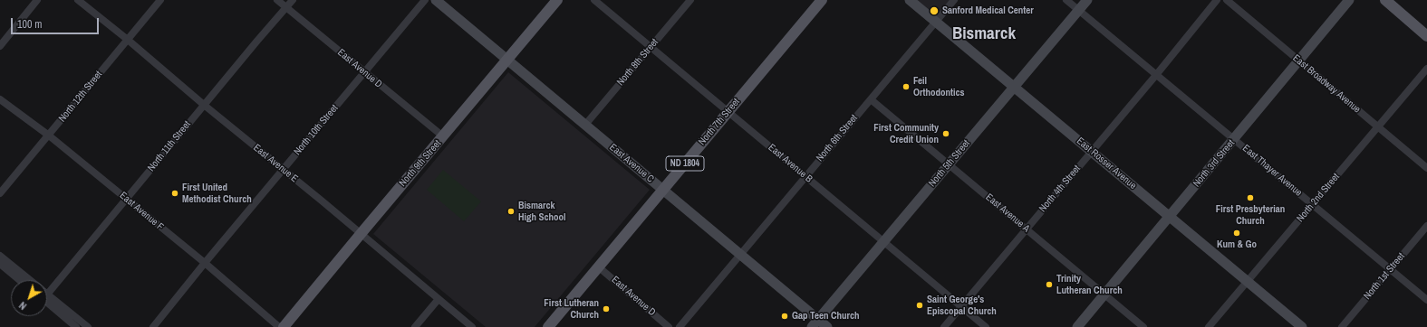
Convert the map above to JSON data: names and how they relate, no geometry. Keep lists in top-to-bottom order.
{
  "streets": {
    "main road": ["North 7th Street", "North 9th Street", "ND 1804"],
    "street": [
      "North 8th Street",
      "East Avenue D",
      "East Broadway Avenue",
      "North 12th Street",
      "North 10th Street",
      "North 6th Street",
      "North 11th Street",
      "East Avenue E",
      "East Avenue C",
      "East Avenue B",
      "North 5th Street",
      "East Rosser Avenue",
      "North 3rd Street",
      "East Thayer Avenue",
      "North 4th Street",
      "North 2nd Street",
      "East Avenue F",
      "East Avenue A",
      "North 1st Street"
    ]
  },
  "crossings": [
    ["North 8th Street", "East Avenue C"],
    ["North 8th Street", "East Avenue B"],
    ["East Avenue D", "North 7th Street"],
    ["East Avenue D", "North 10th Street"],
    ["East Avenue D", "North 11th Street"],
    ["East Avenue D", "North 9th Street"],
    ["East Broadway Avenue", "North 3rd Street"],
    ["East Broadway Avenue", "North 2nd Street"],
    ["North 12th Street", "East Avenue E"],
    ["North 12th Street", "East Avenue F"],
    ["North 7th Street", "East Avenue C"],
    ["North 7th Street", "East Avenue B"],
    ["North 10th Street", "East Avenue E"],
    ["North 10th Street", "East Avenue F"],
    ["North 6th Street", "East Avenue C"],
    ["North 6th Street", "East Avenue B"],
    ["North 6th Street", "East Rosser Avenue"],
    ["North 6th Street", "East Avenue A"],
    ["North 11th Street", "East Avenue E"],
    ["North 11th Street", "East Avenue F"],
    ["East Avenue E", "North 9th Street"],
    ["North 9th Street", "East Avenue C"],
    ["East Avenue C", "North 5th Street"],
    ["East Avenue B", "North 5th Street"],
    ["East Avenue B", "North 4th Street"],
    ["North 5th Street", "East Rosser Avenue"],
    ["North 5th Street", "East Thayer Avenue"],
    ["North 5th Street", "East Avenue A"],
    ["East Rosser Avenue", "North 3rd Street"],
    ["East Rosser Avenue", "North 4th Street"],
    ["East Rosser Avenue", "North 2nd Street"],
    ["North 3rd Street", "East Thayer Avenue"],
    ["North 3rd Street", "East Avenue A"],
    ["East Thayer Avenue", "North 4th Street"],
    ["East Thayer Avenue", "North 2nd Street"],
    ["East Thayer Avenue", "North 1st Street"],
    ["North 4th Street", "East Avenue A"]
  ],
  "districts": ["Bismarck"],
  "places": [
    "Sanford Medical Center",
    "Feil Orthodontics",
    "First Community Credit Union",
    "First United Methodist Church",
    "First Presbyterian Church",
    "Bismarck High School",
    "Kum & Go",
    "Trinity Lutheran Church",
    "Saint George's Episcopal Church",
    "First Lutheran Church",
    "Gap Teen Church"
  ],
  "scale_bar": "100 m",
  "north": "bottom left"
}
